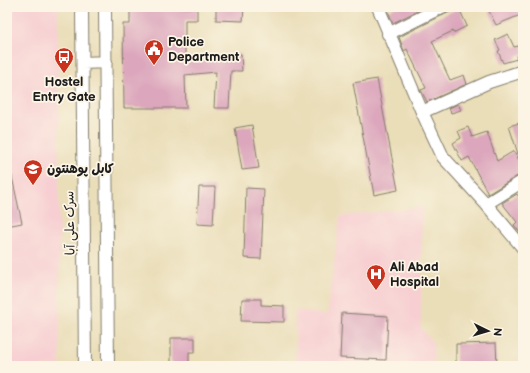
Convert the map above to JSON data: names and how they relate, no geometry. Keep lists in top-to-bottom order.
{
  "streets": {
    "street": ["سرک علی آبا"]
  },
  "places": {
    "public building": ["Police Department"],
    "bus stop": ["Hostel Entry Gate"],
    "school or university": ["کابل پوهنتون"],
    "hospital": ["Ali Abad Hospital"]
  },
  "north": "right"
}
